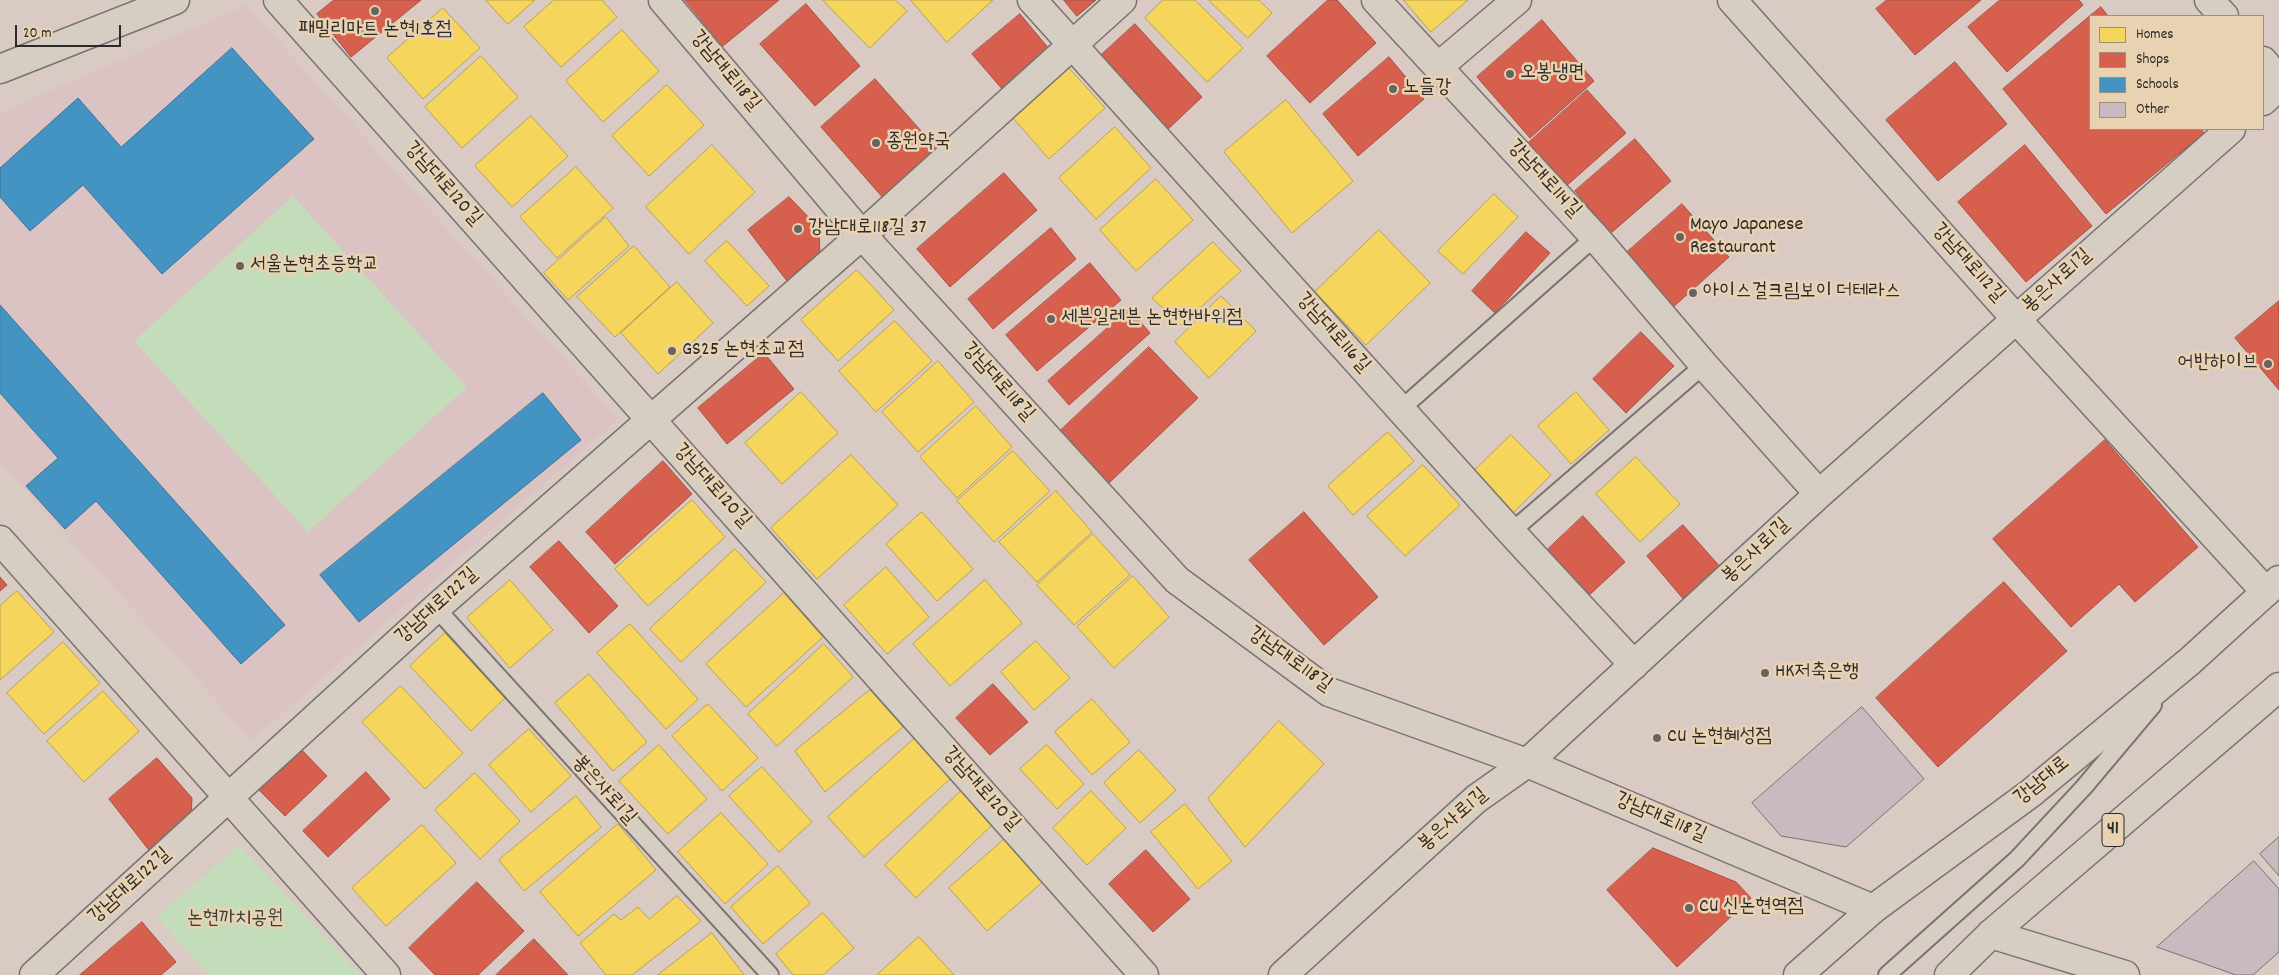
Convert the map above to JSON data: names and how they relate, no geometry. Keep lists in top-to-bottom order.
{
  "streets": {
    "street": [
      "강남대로118길",
      "강남대로114길",
      "강남대로120길",
      "강남대로112길",
      "봉은사로1길",
      "강남대로116길",
      "강남대로122길",
      "강남대로",
      "41"
    ]
  },
  "crossings": [
    ["강남대로118길", "봉은사로1길"],
    ["강남대로118길", "강남대로"],
    ["강남대로114길", "봉은사로1길"],
    ["강남대로120길", "강남대로122길"],
    ["강남대로112길", "봉은사로1길"],
    ["강남대로112길", "강남대로"],
    ["봉은사로1길", "강남대로116길"],
    ["봉은사로1길", "강남대로122길"]
  ],
  "parks": ["논현까치공원"],
  "places": [
    "패밀리마트 논현1호점",
    "오봉냉면",
    "노들강",
    "종원약국",
    "강남대로118길 37",
    "Mayo Japanese Restaurant",
    "서울논현초등학교",
    "아이스걸크림보이 더테라스",
    "세븐일레븐 논현한바위점",
    "GS25 논현초교점",
    "어반하이브",
    "HK저축은행",
    "CU 논현혜성점",
    "CU 신논현역점"
  ],
  "legend": [
    "Homes",
    "Shops",
    "Schools",
    "Other"
  ],
  "scale_bar": "20 m"
}
